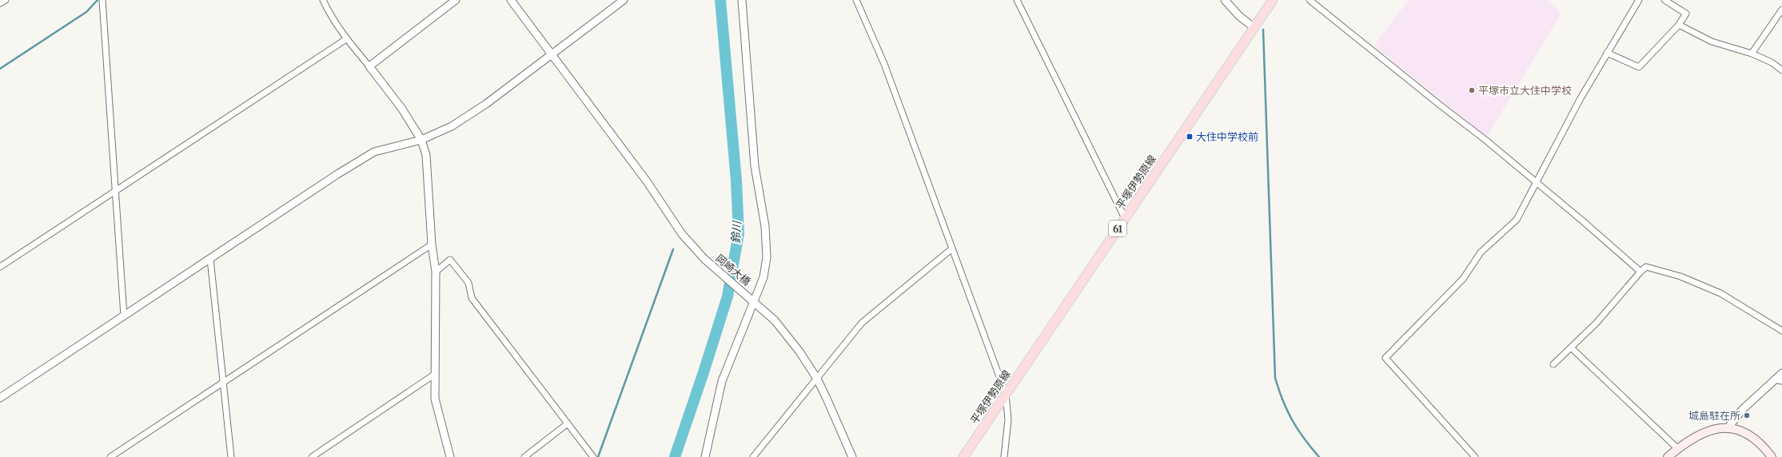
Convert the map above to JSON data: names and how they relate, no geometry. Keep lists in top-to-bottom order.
{
  "streets": {
    "main road": ["平塚伊勢原線", "61"],
    "street": ["岡崎大橋"]
  },
  "water": ["鈴川"],
  "places": {
    "other": ["平塚市立大住中学校", "城島駐在所"],
    "transit": ["大住中学校前"]
  }
}
